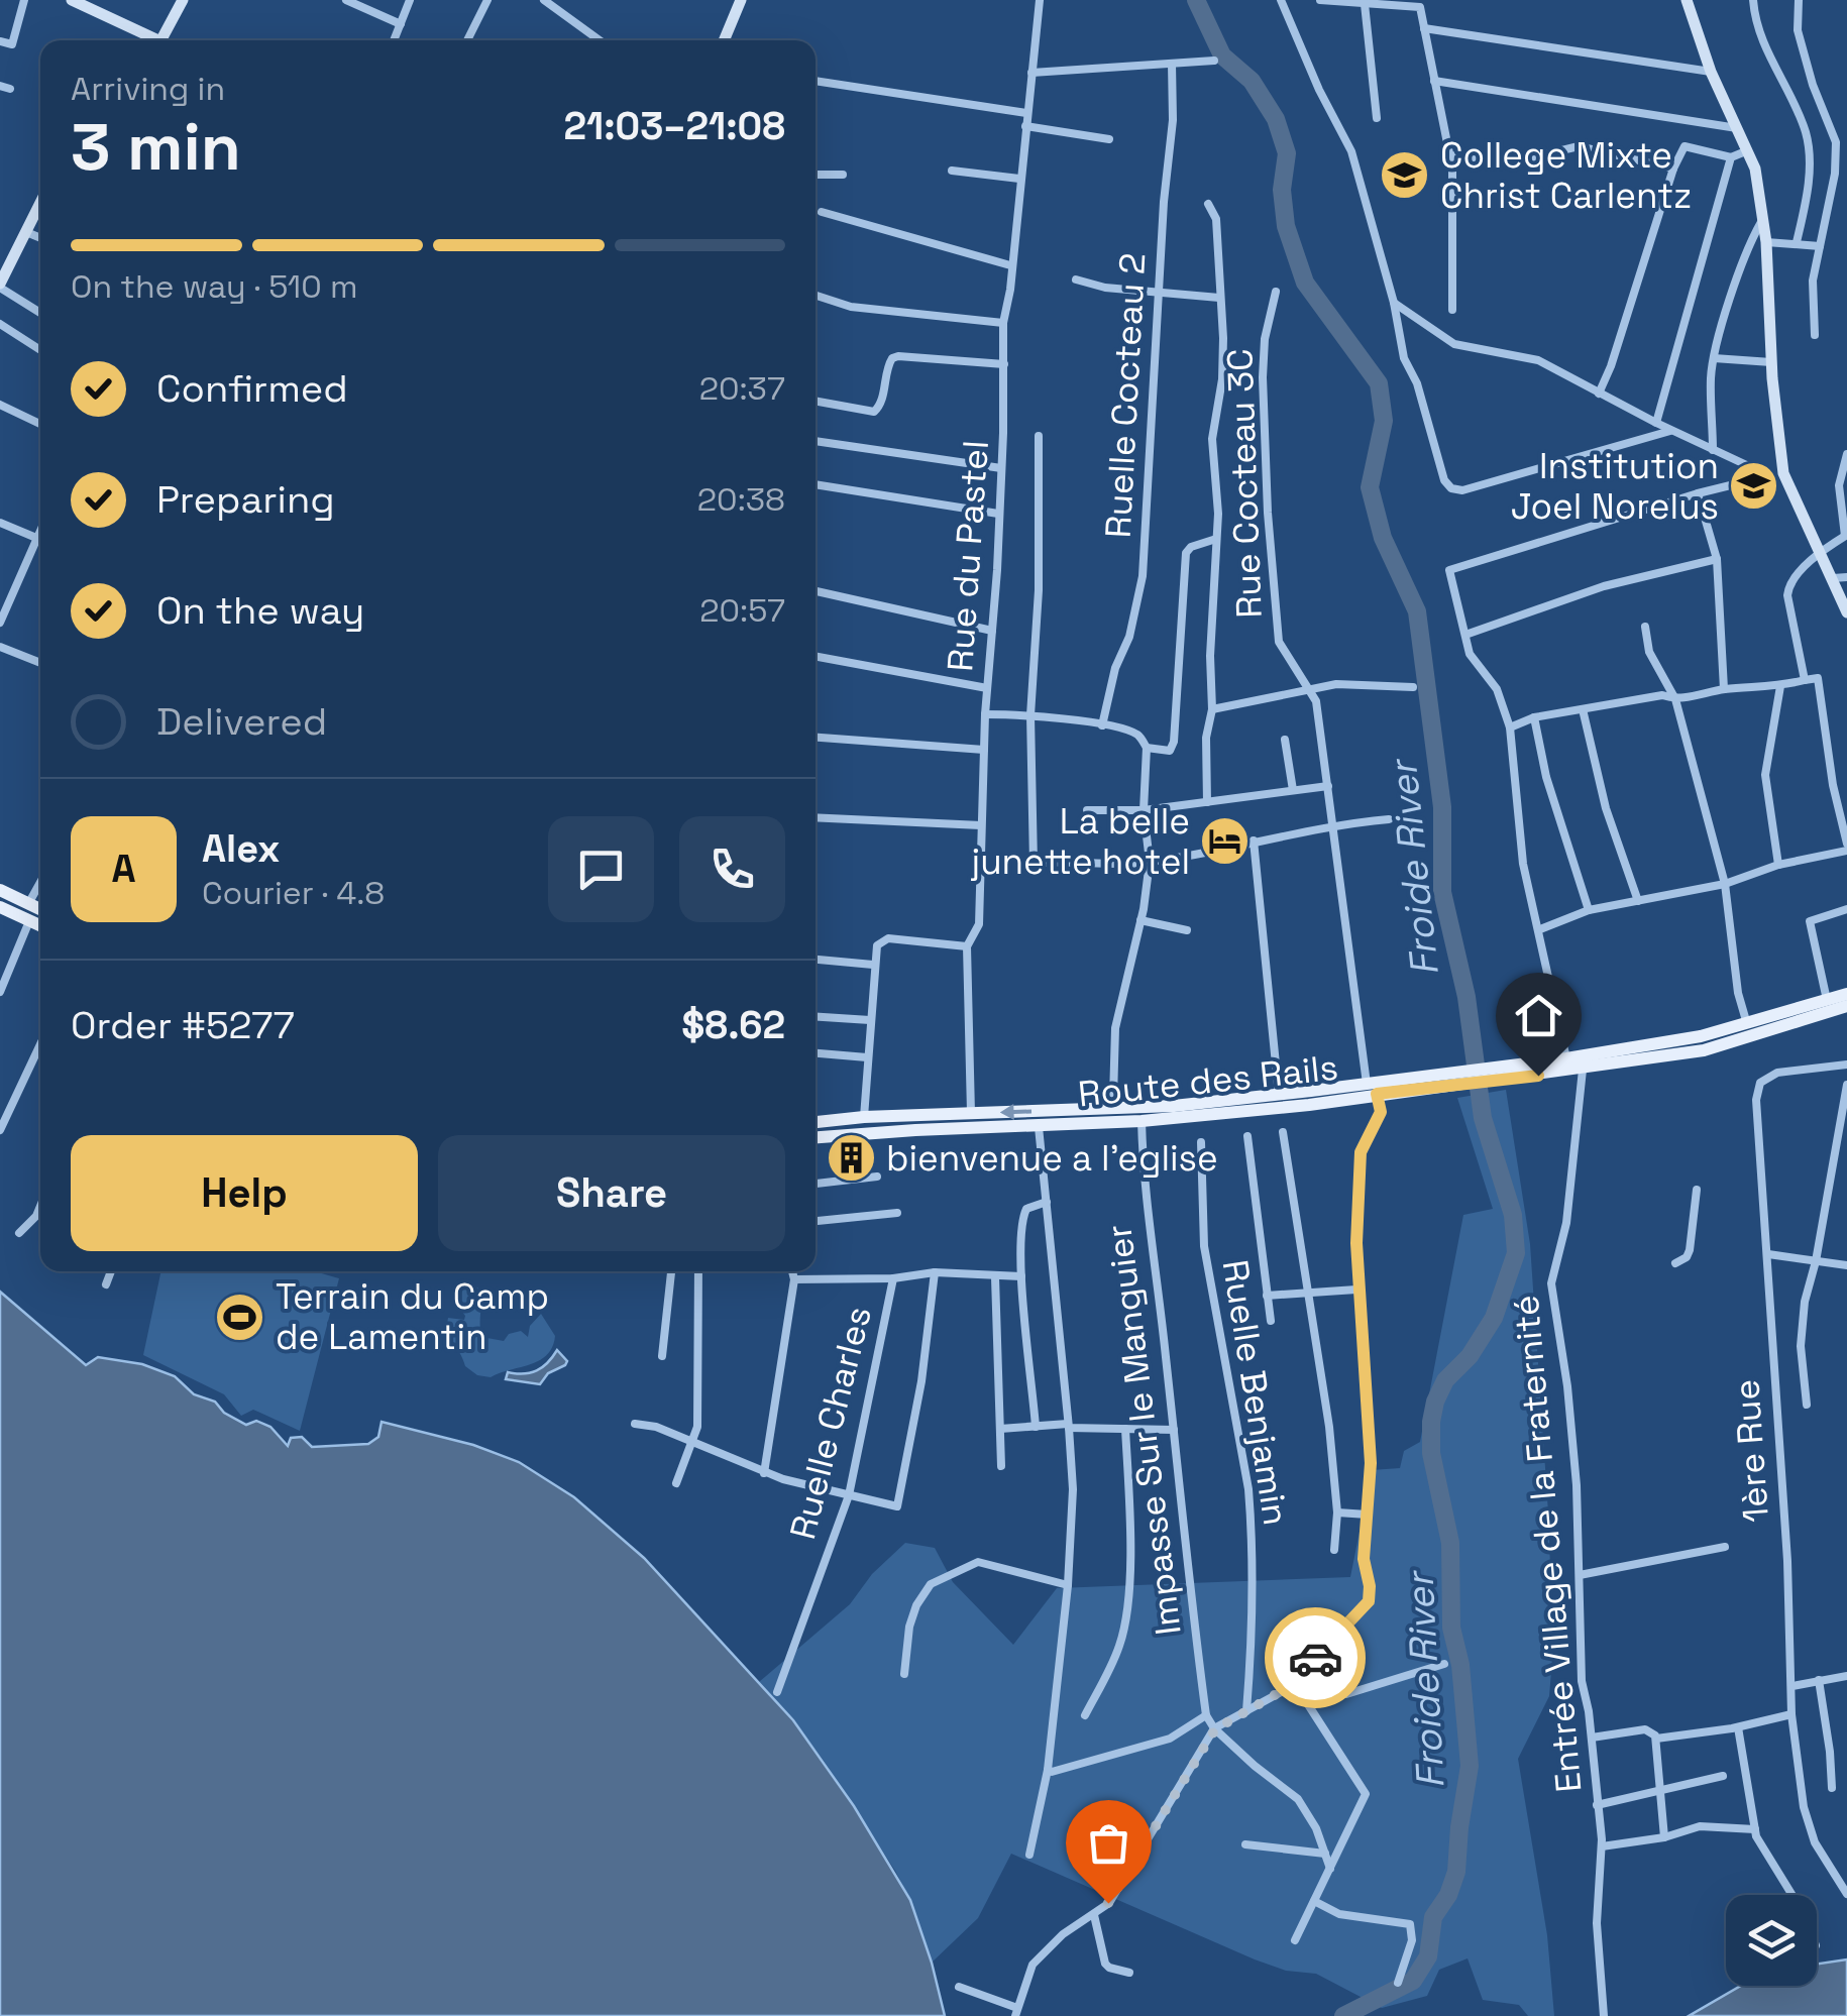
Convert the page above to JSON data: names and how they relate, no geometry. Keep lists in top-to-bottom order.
{
  "streets": {
    "main road": ["Route des Rails"],
    "street": [
      "Ruelle Cocteau 2",
      "Rue Cocteau 3C",
      "Rue du Pastel",
      "Ruelle Benjamin",
      "Ruelle Charles",
      "Impasse Sur le Manguier",
      "1ère Rue",
      "Entrée Village de la Fraternité"
    ]
  },
  "crossings": [
    ["Rue Cocteau 3C", "Route des Rails"],
    ["Rue Cocteau 3C", "Ruelle Benjamin"],
    ["Rue Cocteau 3C", "Impasse Sur le Manguier"],
    ["Rue du Pastel", "Route des Rails"],
    ["Route des Rails", "Impasse Sur le Manguier"],
    ["Route des Rails", "Entrée Village de la Fraternité"]
  ],
  "water": ["Froide River"],
  "places": {
    "school or university": ["College Mixte Christ Carlentz", "Institution Joel Norelus"],
    "hotel": ["La belle junette hotel"],
    "building": ["bienvenue a l'eglise"],
    "sports": ["Terrain du Camp de Lamentin"]
  },
  "page": {
    "heading": ["3 min", "Arriving in", "21:03–21:08"],
    "panel": [
      "Alex",
      "Courier · 4.8",
      "Order #5277",
      "$8.62"
    ],
    "bar": "On the way · 510 m",
    "list": [
      ["Confirmed", "20:37"],
      ["Preparing", "20:38"],
      ["On the way", "20:57"],
      "Delivered"
    ],
    "round": "A",
    "buttons": ["Help", "Share"]
  }
}
